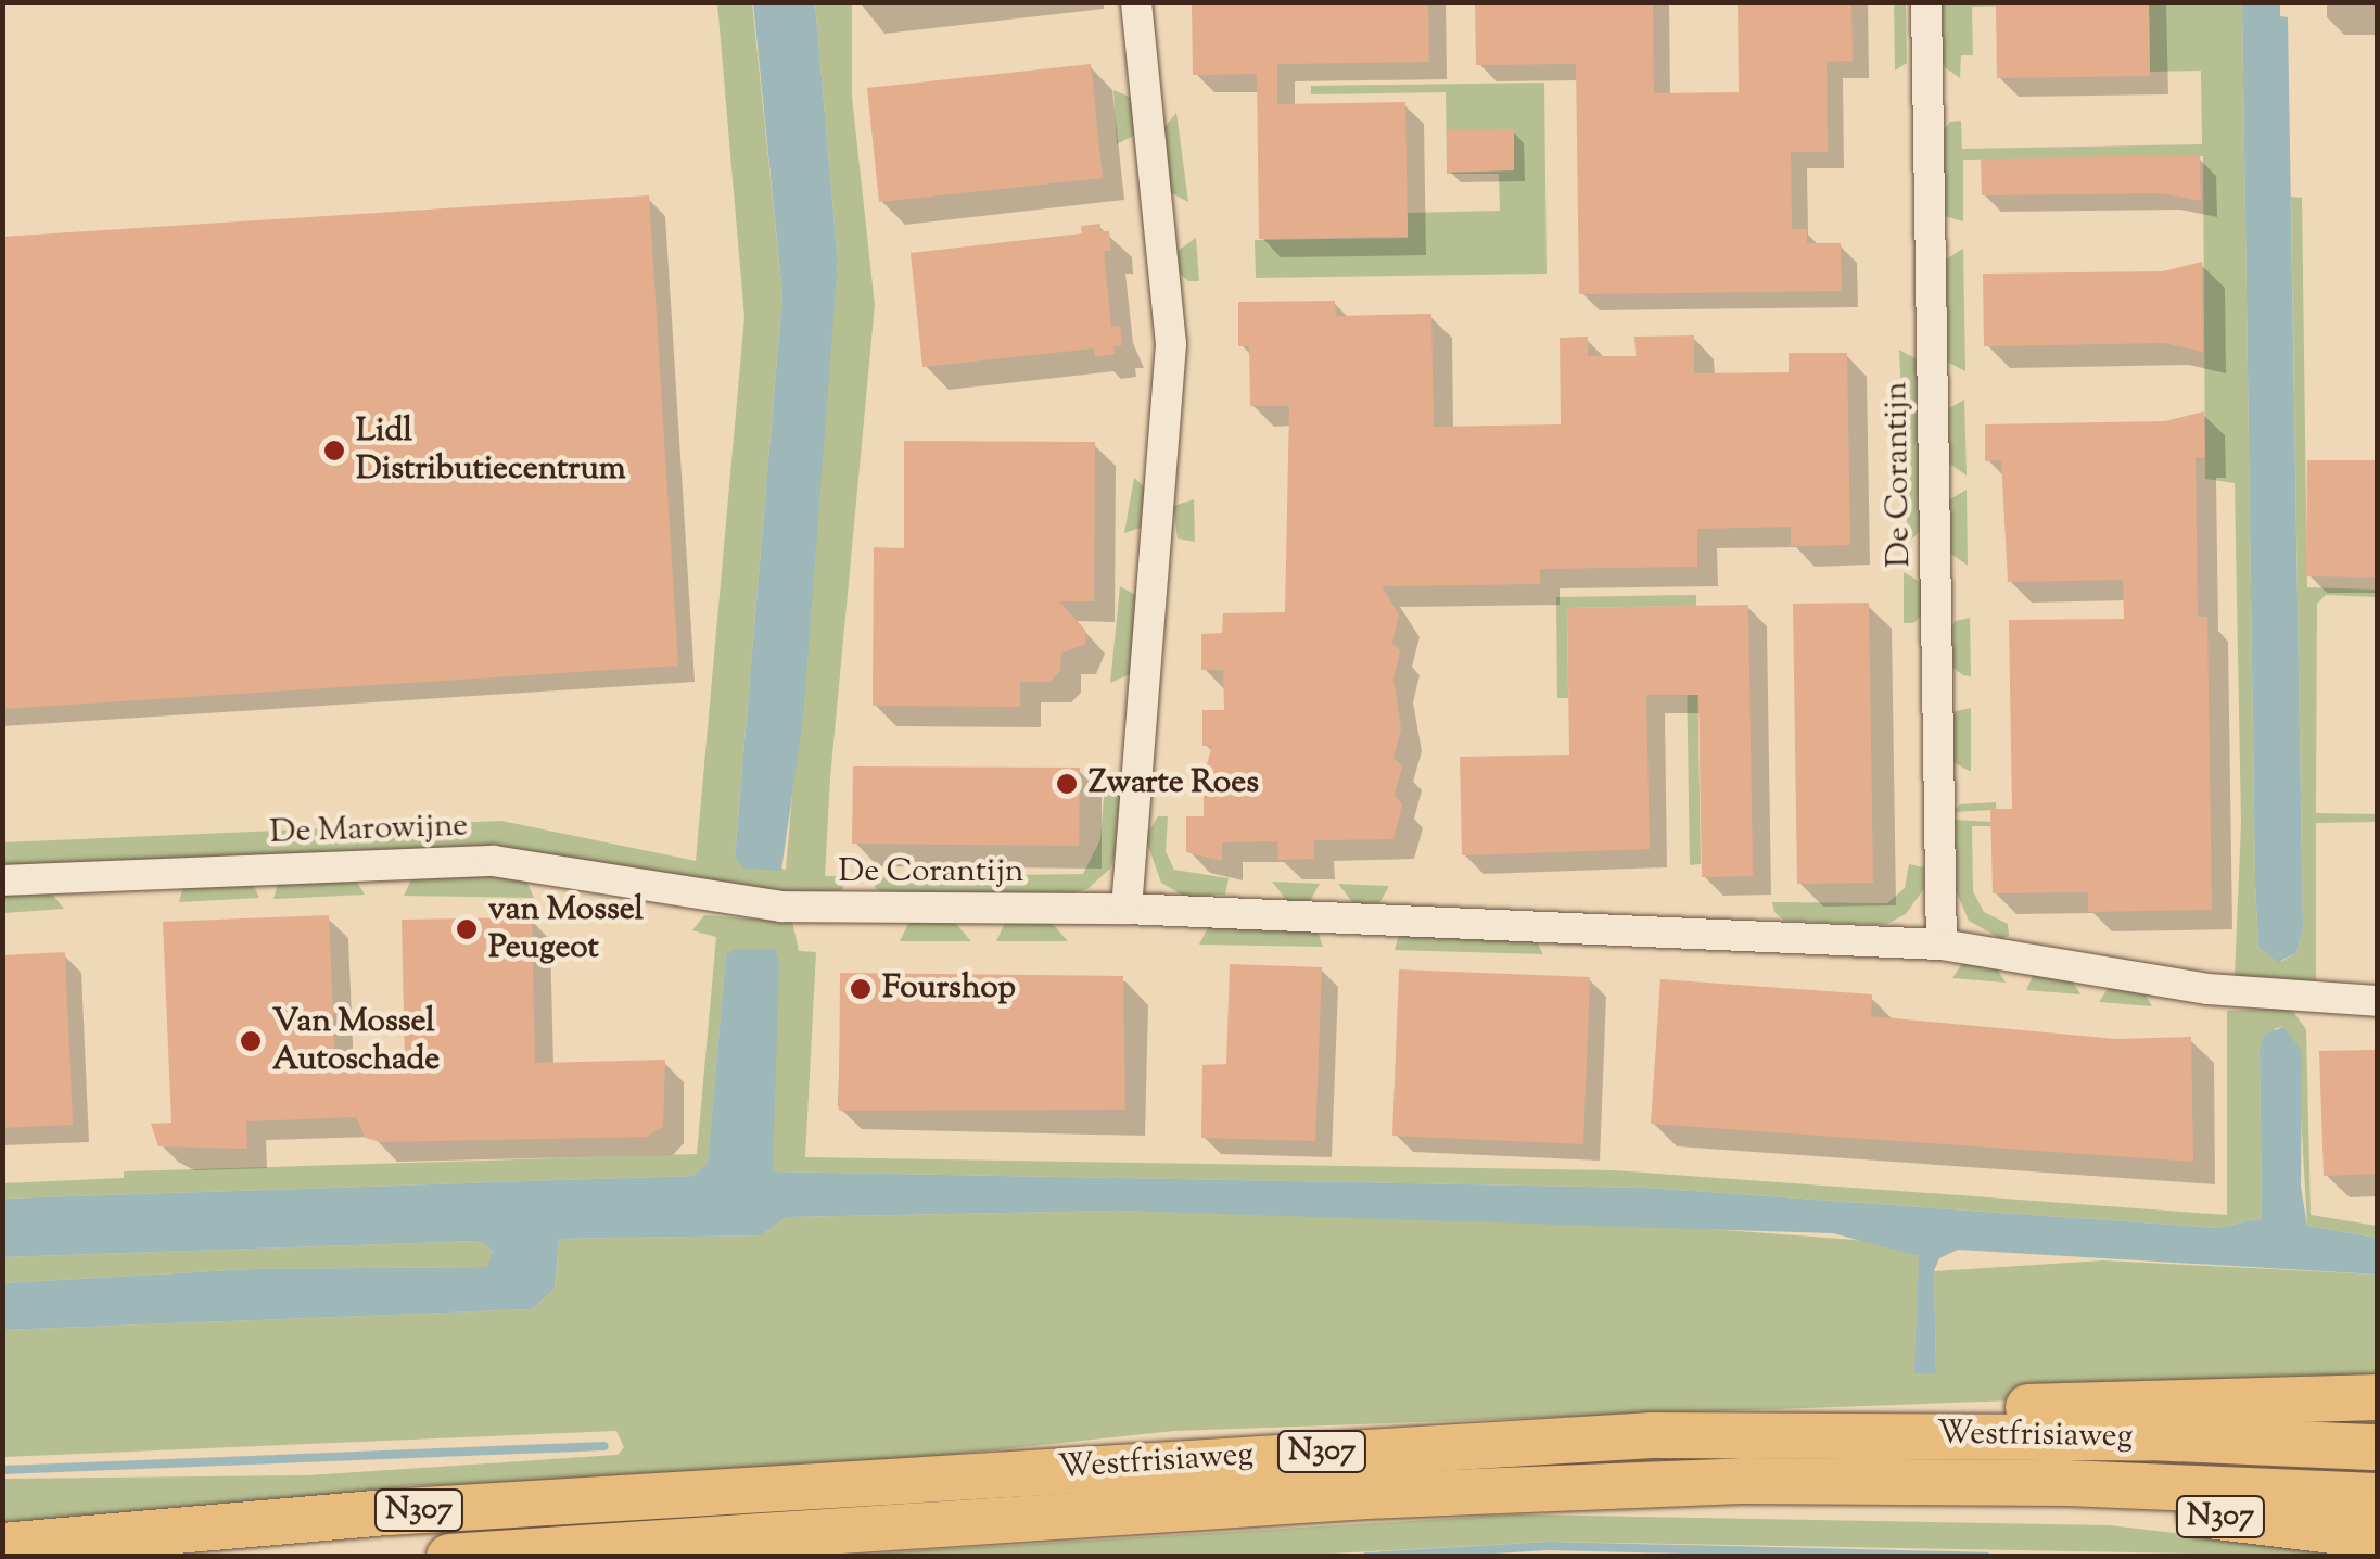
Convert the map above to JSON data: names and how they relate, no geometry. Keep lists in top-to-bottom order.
{
  "streets": {
    "highway": ["Westfrisiaweg", "N307"],
    "street": ["De Corantijn", "De Marowijne"]
  },
  "crossings": [
    ["De Corantijn", "De Marowijne"],
    ["Westfrisiaweg", "N307"]
  ],
  "places": [
    "Lidl Distributiecentrum",
    "Zwarte Roes",
    "van Mossel Peugeot",
    "Fourshop",
    "Van Mossel Autoschade"
  ]
}
